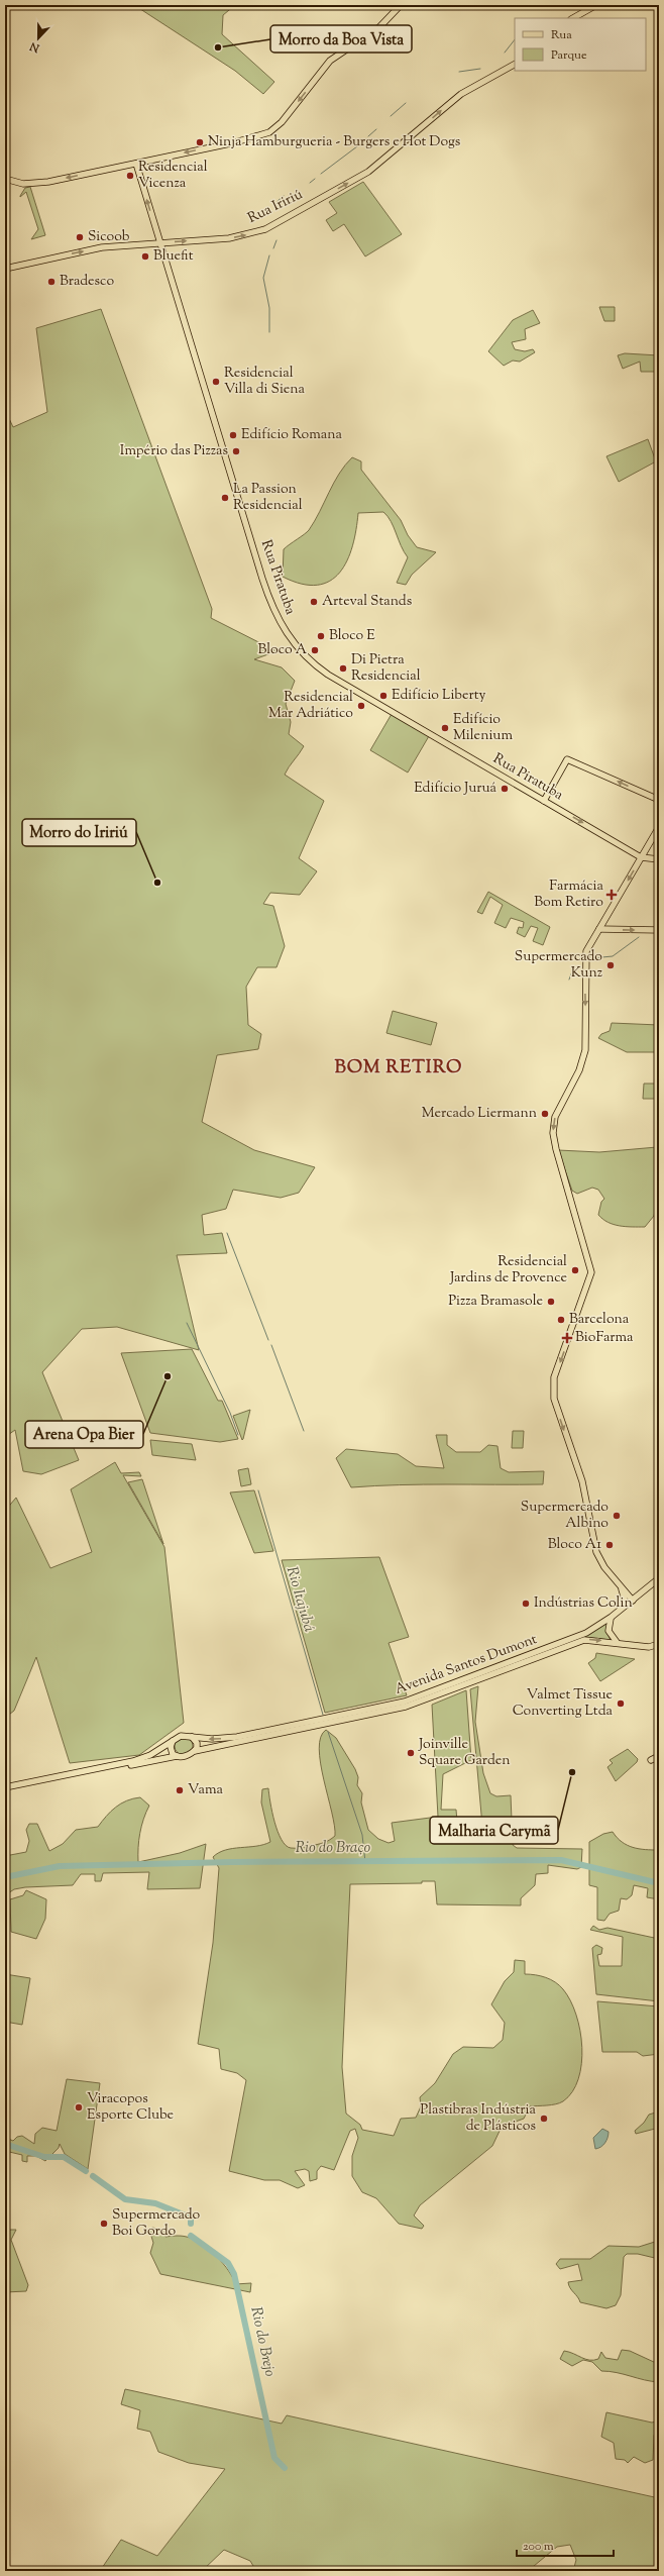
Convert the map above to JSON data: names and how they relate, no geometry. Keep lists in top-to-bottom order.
{
  "streets": {
    "main road": ["Rua Iririú", "Rua Piratuba", "Avenida Santos Dumont"]
  },
  "crossings": [
    ["Rua Iririú", "Rua Piratuba"]
  ],
  "one_way": ["Rua Iririú"],
  "districts": ["BOM RETIRO"],
  "water": ["Rio Itajubá", "Rio do Braço", "Rio do Brejo"],
  "places": {
    "other": [
      "Morro da Boa Vista",
      "Ninja Hamburgueria - Burgers e Hot Dogs",
      "Residencial Vicenza",
      "Sicoob",
      "Bluefit",
      "Bradesco",
      "Residencial Villa di Siena",
      "Edifício Romana",
      "Império das Pizzas",
      "La Passion Residencial",
      "Arteval Stands",
      "Bloco E",
      "Bloco A",
      "Di Pietra Residencial",
      "Edifício Liberty",
      "Residencial Mar Adriático",
      "Edifício Milenium",
      "Edifício Juruá",
      "Morro do Iririú",
      "Supermercado Kunz",
      "Mercado Liermann",
      "Residencial Jardins de Provence",
      "Pizza Bramasole",
      "Barcelona",
      "Arena Opa Bier",
      "Supermercado Albino",
      "Bloco A1",
      "Indústrias Colin",
      "Valmet Tissue Converting Ltda",
      "Joinville Square Garden",
      "Malharia Carymã",
      "Vama",
      "Viracopos Esporte Clube",
      "Plastibras Indústria de Plásticos",
      "Supermercado Boi Gordo"
    ],
    "health": ["Farmácia Bom Retiro", "BioFarma"]
  },
  "legend": ["Rua", "Parque"],
  "scale_bar": "200 m",
  "north": "bottom"
}
